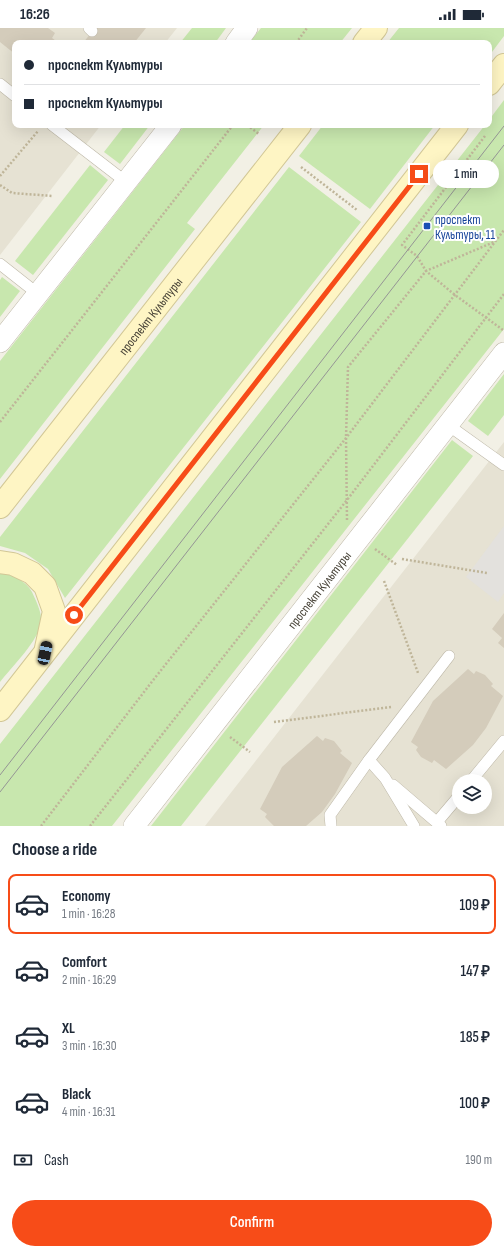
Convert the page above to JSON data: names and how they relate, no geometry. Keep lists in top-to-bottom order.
{
  "streets": {
    "main road": ["проспект Культуры"]
  },
  "places": {
    "transit": ["проспект Культуры, 11"]
  },
  "page": {
    "status": "16:26",
    "banner": ["проспект Культуры", "проспект Культуры"],
    "bubble": "1 min",
    "heading": "Choose a ride",
    "list": [
      {
        "name": "Economy",
        "note": "1 min · 16:28",
        "value": "109 ₽"
      },
      {
        "name": "Comfort",
        "note": "2 min · 16:29",
        "value": "147 ₽"
      },
      {
        "name": "XL",
        "note": "3 min · 16:30",
        "value": "185 ₽"
      },
      {
        "name": "Black",
        "note": "4 min · 16:31",
        "value": "100 ₽"
      }
    ],
    "pay": ["Cash", "190 m"],
    "buttons": "Confirm"
  }
}
